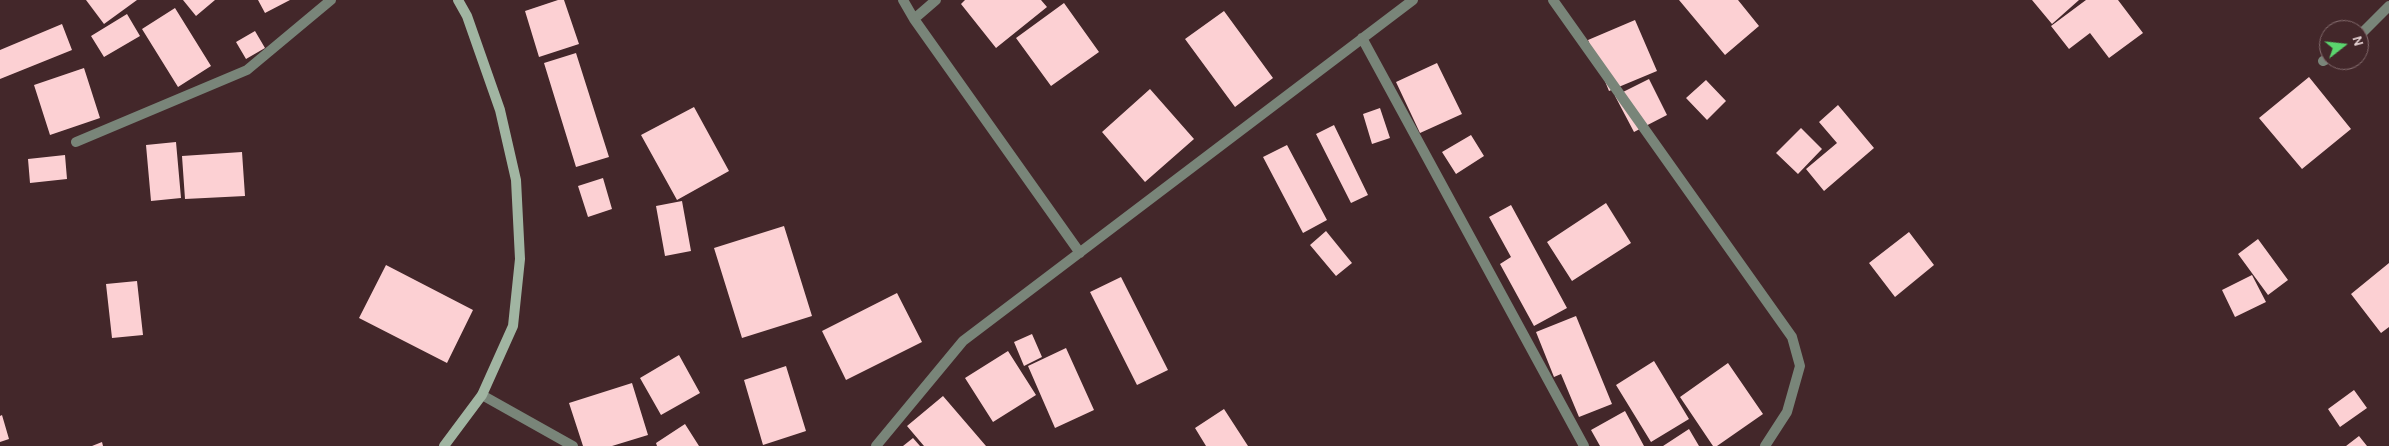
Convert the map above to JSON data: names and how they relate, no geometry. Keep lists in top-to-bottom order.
{
  "north": "right"
}
